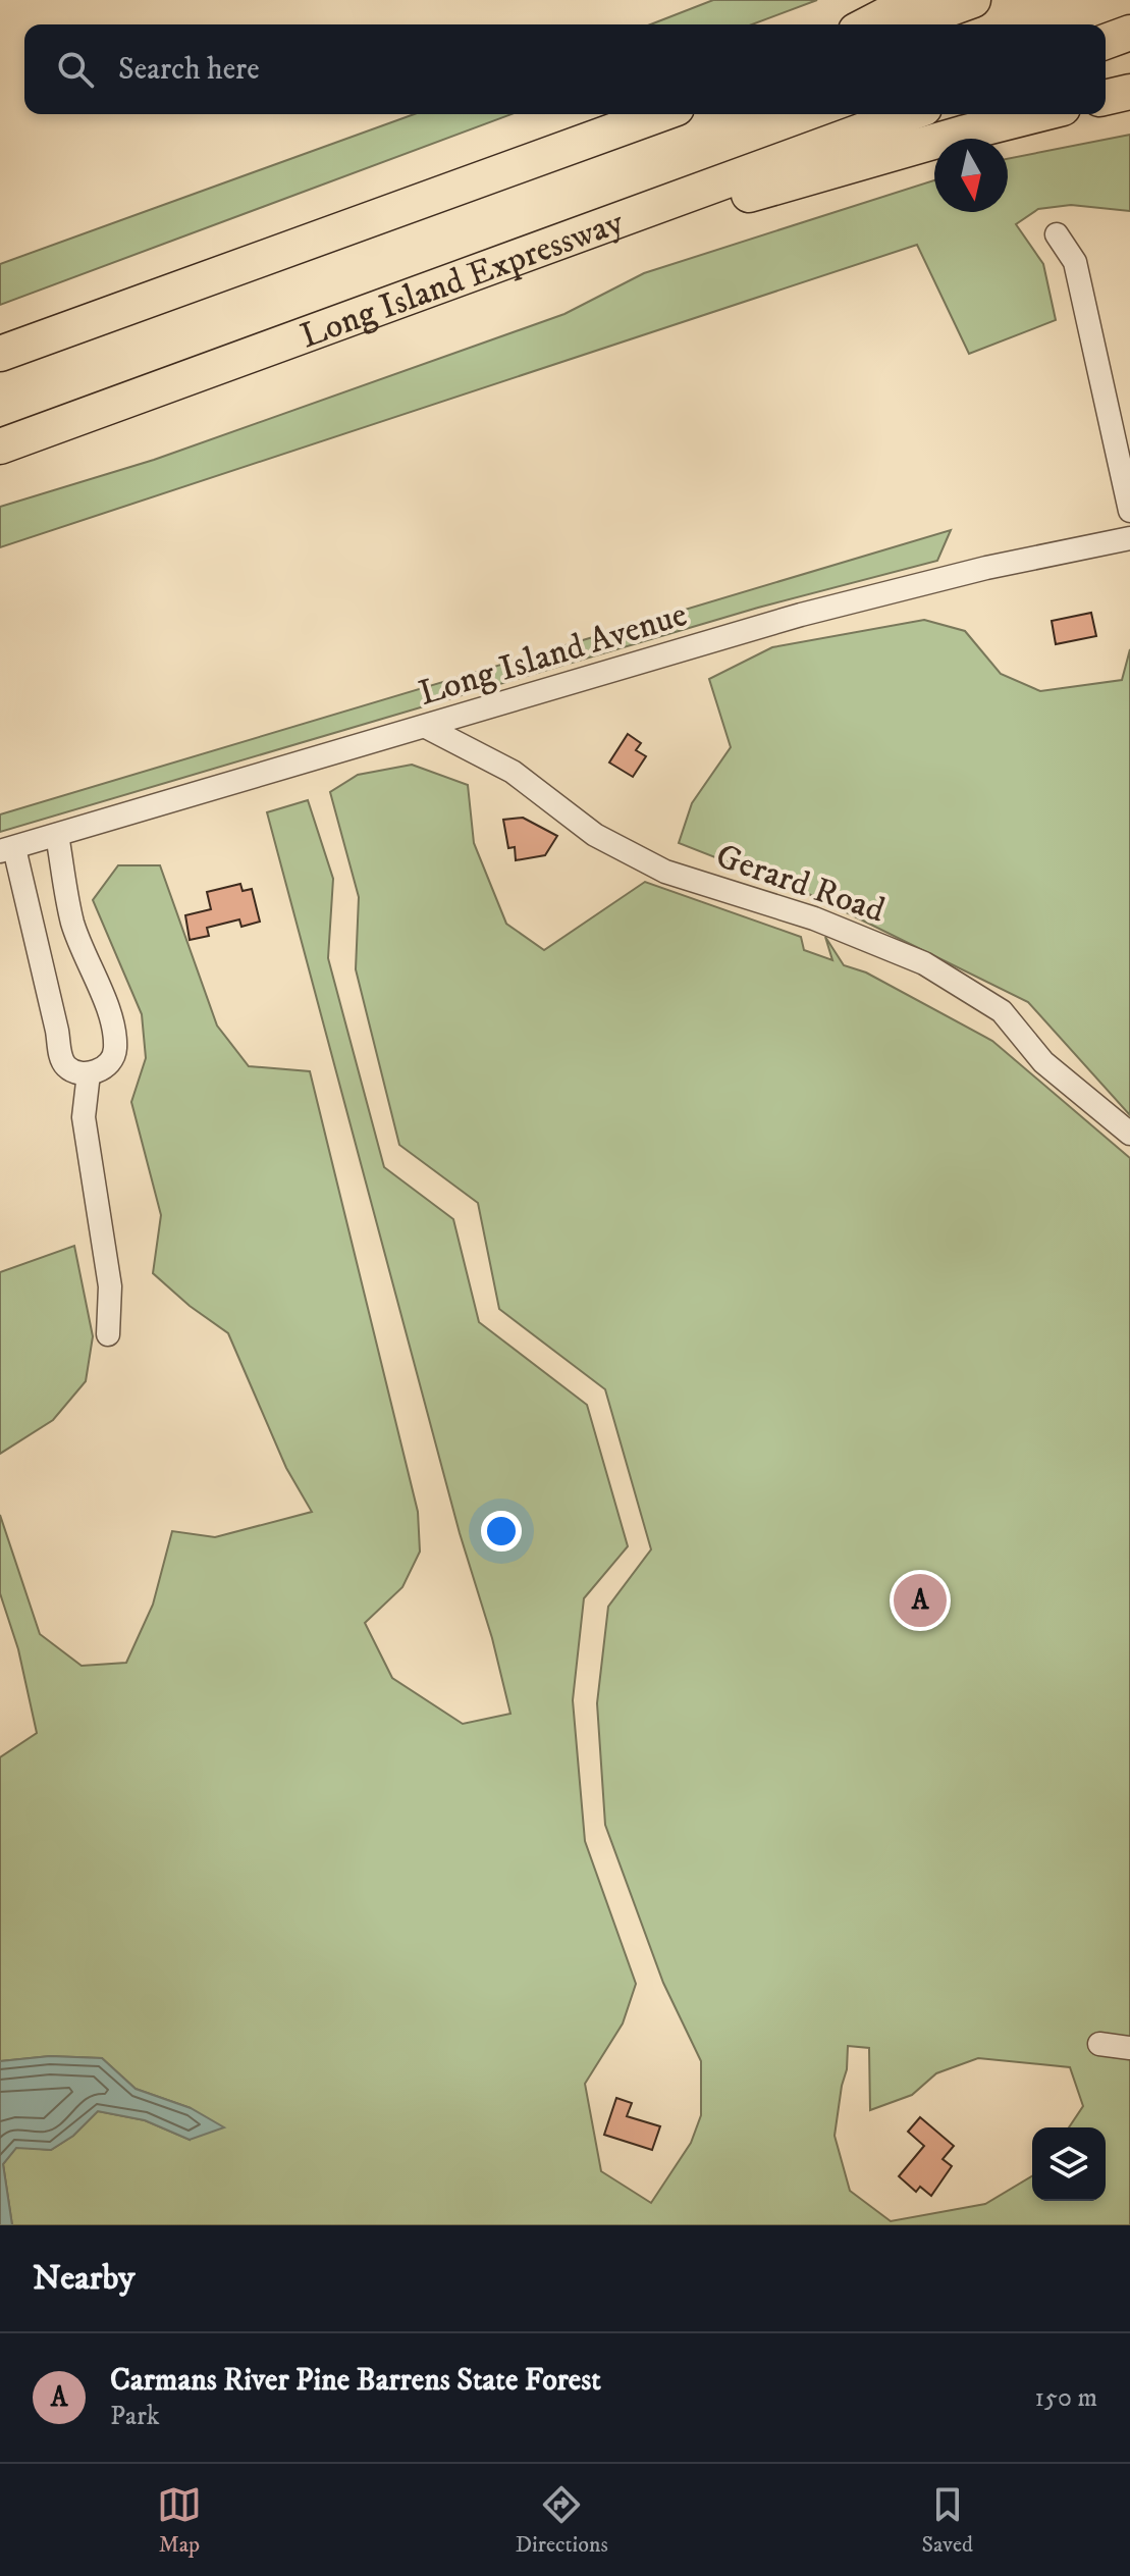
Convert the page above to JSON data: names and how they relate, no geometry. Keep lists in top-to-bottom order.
{
  "streets": {
    "highway": ["Long Island Expressway"],
    "street": ["Long Island Avenue", "Gerard Road"]
  },
  "crossings": [
    ["Long Island Avenue", "Gerard Road"]
  ],
  "north": "bottom",
  "page": {
    "search": "Search here",
    "pins": "A",
    "heading": "Nearby",
    "list": [
      {
        "mark": "A",
        "name": "Carmans River Pine Barrens State Forest",
        "note": "Park",
        "value": "150 m"
      }
    ],
    "nav": ["Map", "Directions", "Saved"]
  }
}
